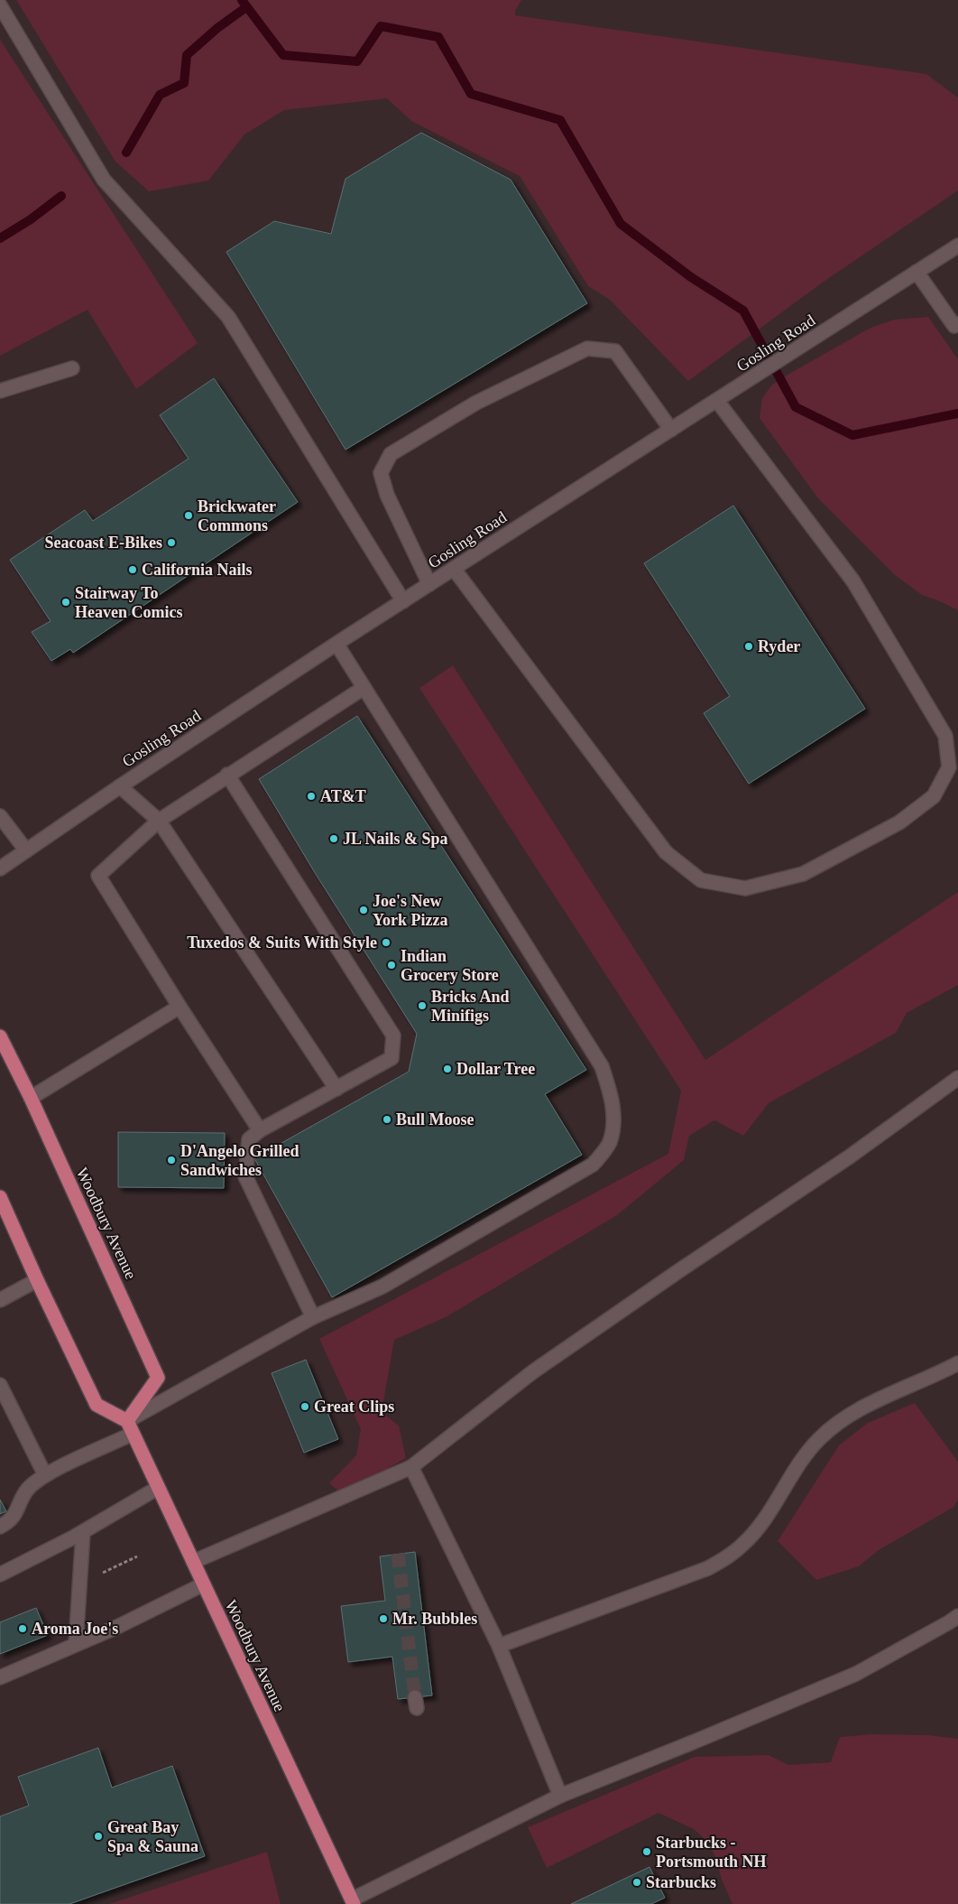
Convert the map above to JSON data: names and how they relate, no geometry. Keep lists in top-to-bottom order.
{
  "streets": {
    "main road": ["Woodbury Avenue"],
    "street": ["Gosling Road"]
  },
  "places": [
    "Brickwater Commons",
    "Seacoast E-Bikes",
    "California Nails",
    "Stairway To Heaven Comics",
    "Ryder",
    "AT&T",
    "JL Nails & Spa",
    "Joe's New York Pizza",
    "Tuxedos & Suits With Style",
    "Indian Grocery Store",
    "Bricks And Minifigs",
    "Dollar Tree",
    "Bull Moose",
    "D'Angelo Grilled Sandwiches",
    "Great Clips",
    "Mr. Bubbles",
    "Aroma Joe's",
    "Great Bay Spa & Sauna",
    "Starbucks - Portsmouth NH",
    "Starbucks"
  ]
}
